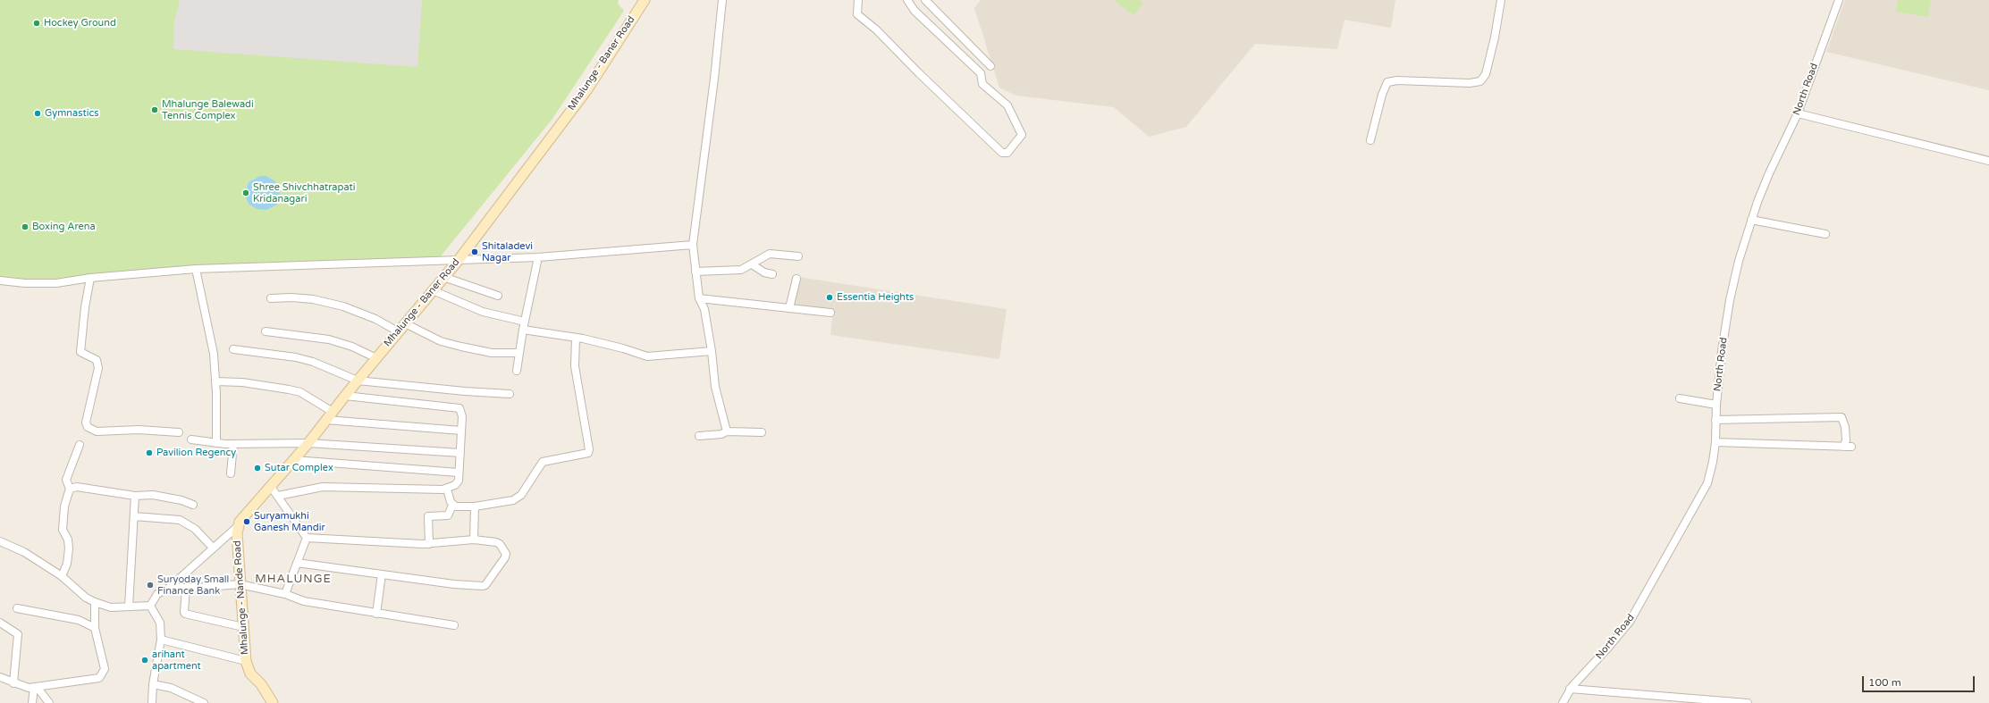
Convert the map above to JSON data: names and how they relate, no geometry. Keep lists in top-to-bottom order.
{
  "streets": {
    "main road": ["Mhalunge - Baner Road", "Mhalunge - Nande Road"],
    "street": ["North Road"]
  },
  "crossings": [
    ["Mhalunge - Baner Road", "Mhalunge - Nande Road"]
  ],
  "districts": ["MHALUNGE"],
  "places": [
    "Hockey Ground",
    "Mhalunge Balewadi Tennis Complex",
    "Gymnastics",
    "Shree Shivchhatrapati Kridanagari",
    "Boxing Arena",
    "Shitaladevi Nagar",
    "Essentia Heights",
    "Pavilion Regency",
    "Sutar Complex",
    "Suryamukhi Ganesh Mandir",
    "Suryoday Small Finance Bank",
    "arihant apartment"
  ],
  "scale_bar": "100 m"
}
